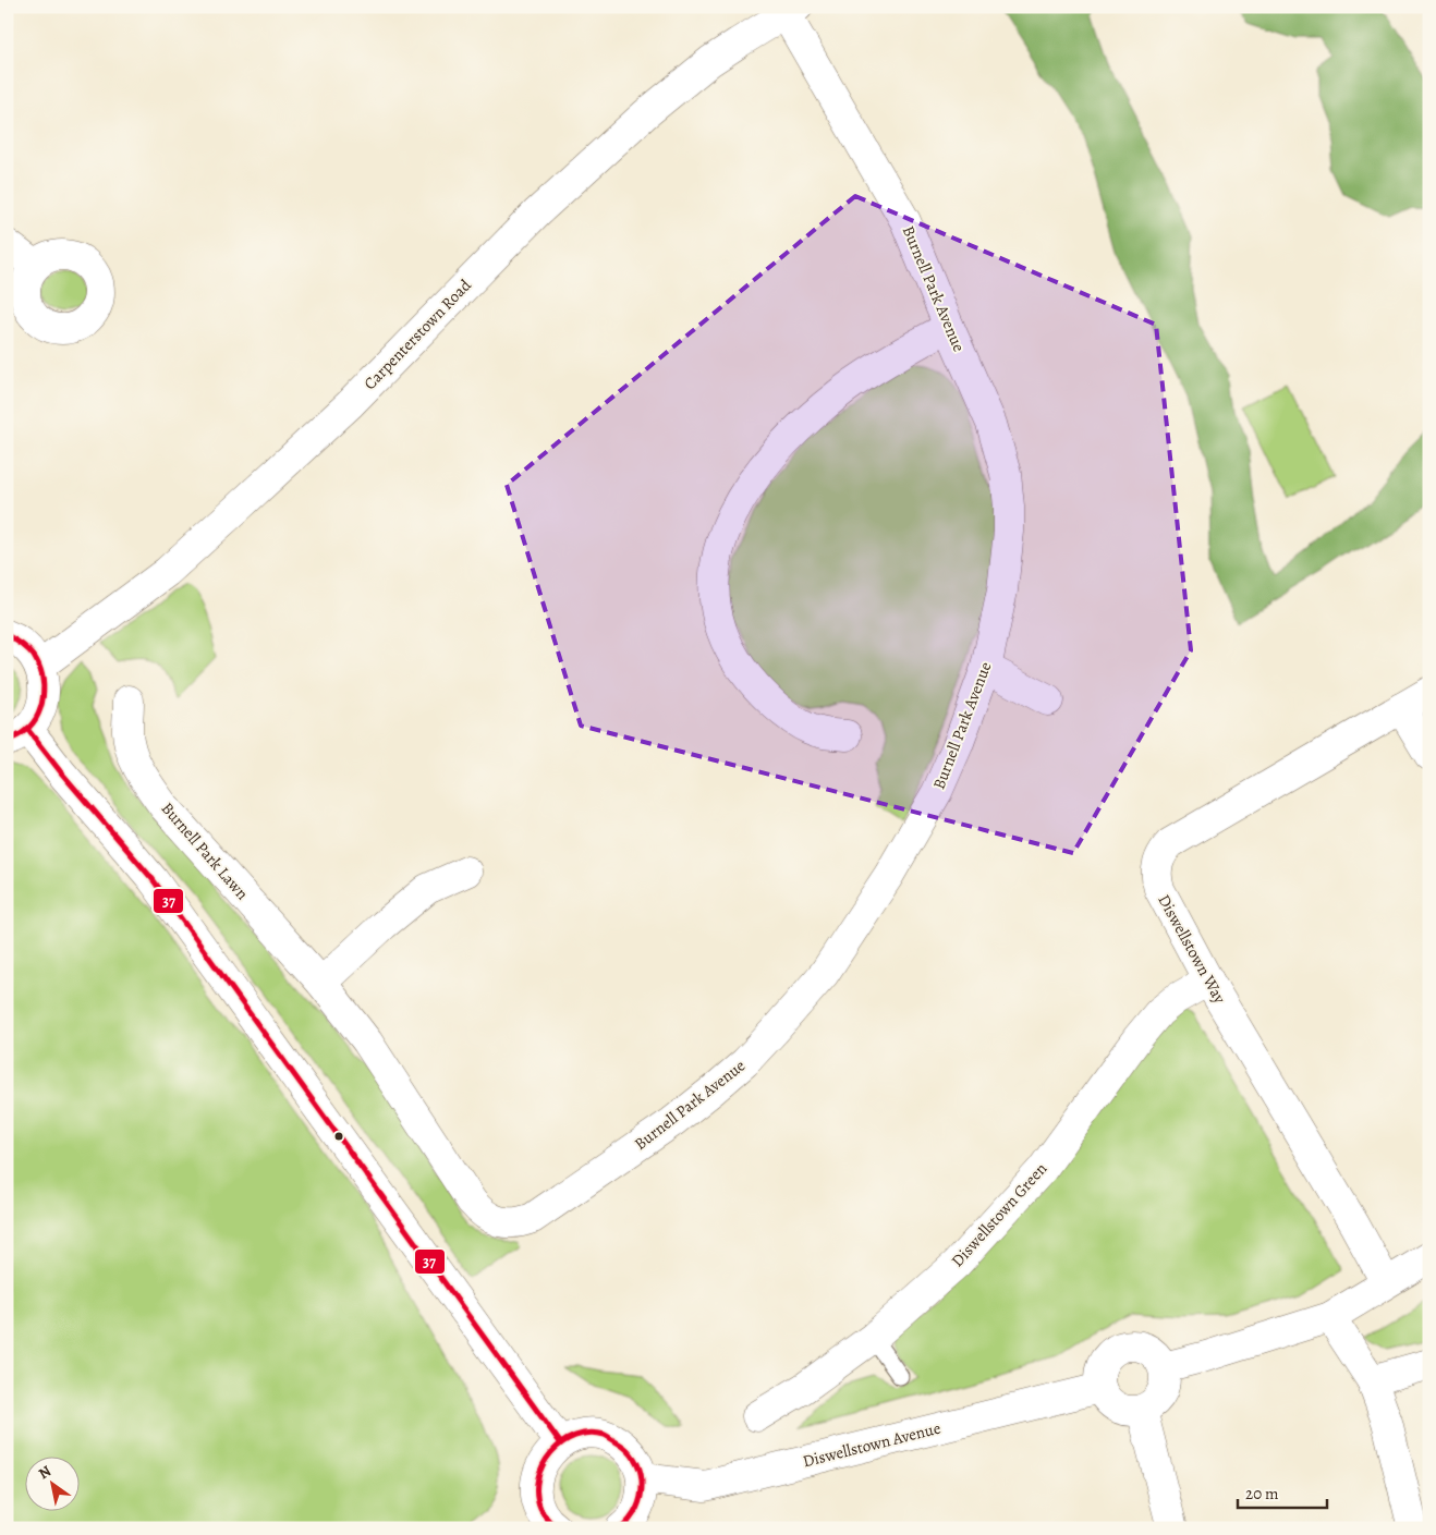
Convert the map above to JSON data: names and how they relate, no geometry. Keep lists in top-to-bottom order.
{
  "streets": {
    "street": [
      "Burnell Park Avenue",
      "Carpenterstown Road",
      "Burnell Park Lawn",
      "Diswellstown Way",
      "Diswellstown Green",
      "Diswellstown Avenue"
    ]
  },
  "crossings": [
    ["Burnell Park Avenue", "Carpenterstown Road"],
    ["Burnell Park Avenue", "Burnell Park Lawn"],
    ["Diswellstown Way", "Diswellstown Green"]
  ],
  "lines": ["transit line 37"],
  "scale_bar": "20 m",
  "north": "top left"
}
